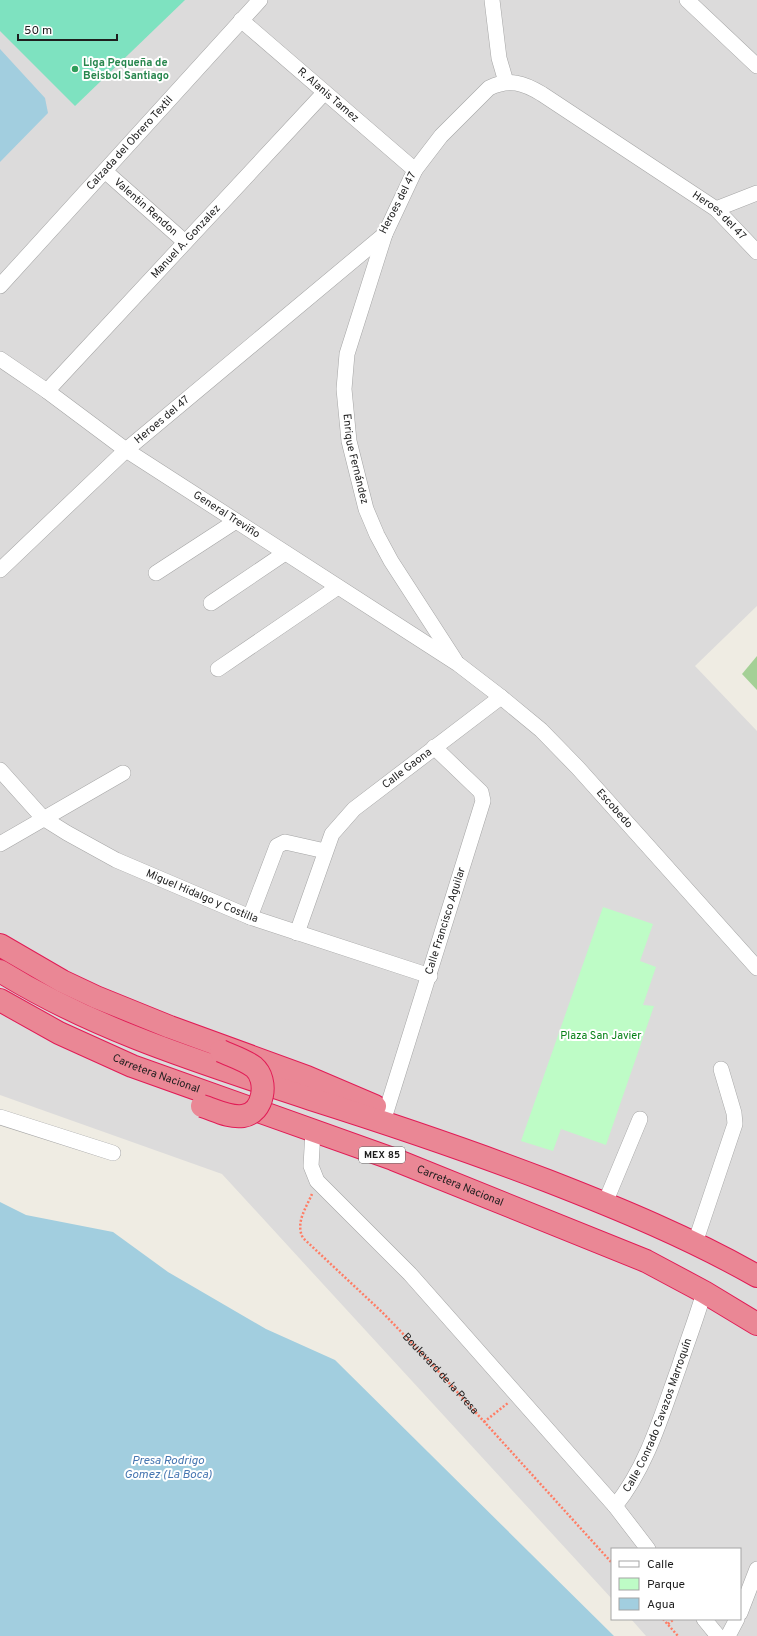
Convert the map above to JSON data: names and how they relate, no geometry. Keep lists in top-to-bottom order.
{
  "streets": {
    "highway": ["Carretera Nacional", "MEX 85"],
    "street": [
      "R. Alanis Tamez",
      "Calzada del Obrero Textil",
      "Heroes del 47",
      "Valentin Rendon",
      "Manuel A. Gonzalez",
      "Enrique Fernández",
      "General Treviño",
      "Calle Gaona",
      "Escobedo",
      "Miguel Hidalgo y Costilla",
      "Calle Francisco Aguilar",
      "Calle Conrado Cavazos Marroquín"
    ],
    "path": ["Boulevard de la Presa"]
  },
  "crossings": [
    ["R. Alanis Tamez", "Calzada del Obrero Textil"],
    ["R. Alanis Tamez", "Heroes del 47"],
    ["R. Alanis Tamez", "Manuel A. Gonzalez"],
    ["Calzada del Obrero Textil", "Valentin Rendon"],
    ["Heroes del 47", "Enrique Fernández"],
    ["Heroes del 47", "General Treviño"],
    ["Valentin Rendon", "Manuel A. Gonzalez"],
    ["Manuel A. Gonzalez", "General Treviño"],
    ["Enrique Fernández", "General Treviño"],
    ["Enrique Fernández", "Escobedo"],
    ["General Treviño", "Escobedo"],
    ["Calle Gaona", "Escobedo"],
    ["Calle Gaona", "Miguel Hidalgo y Costilla"],
    ["Calle Gaona", "Calle Francisco Aguilar"],
    ["Miguel Hidalgo y Costilla", "Calle Francisco Aguilar"],
    ["Carretera Nacional", "Calle Conrado Cavazos Marroquín"]
  ],
  "water": ["Presa Rodrigo Gomez (La Boca)"],
  "parks": ["Plaza San Javier"],
  "places": ["Liga Pequeña de Beisbol Santiago"],
  "legend": ["Calle", "Parque", "Agua"],
  "scale_bar": "50 m"
}
